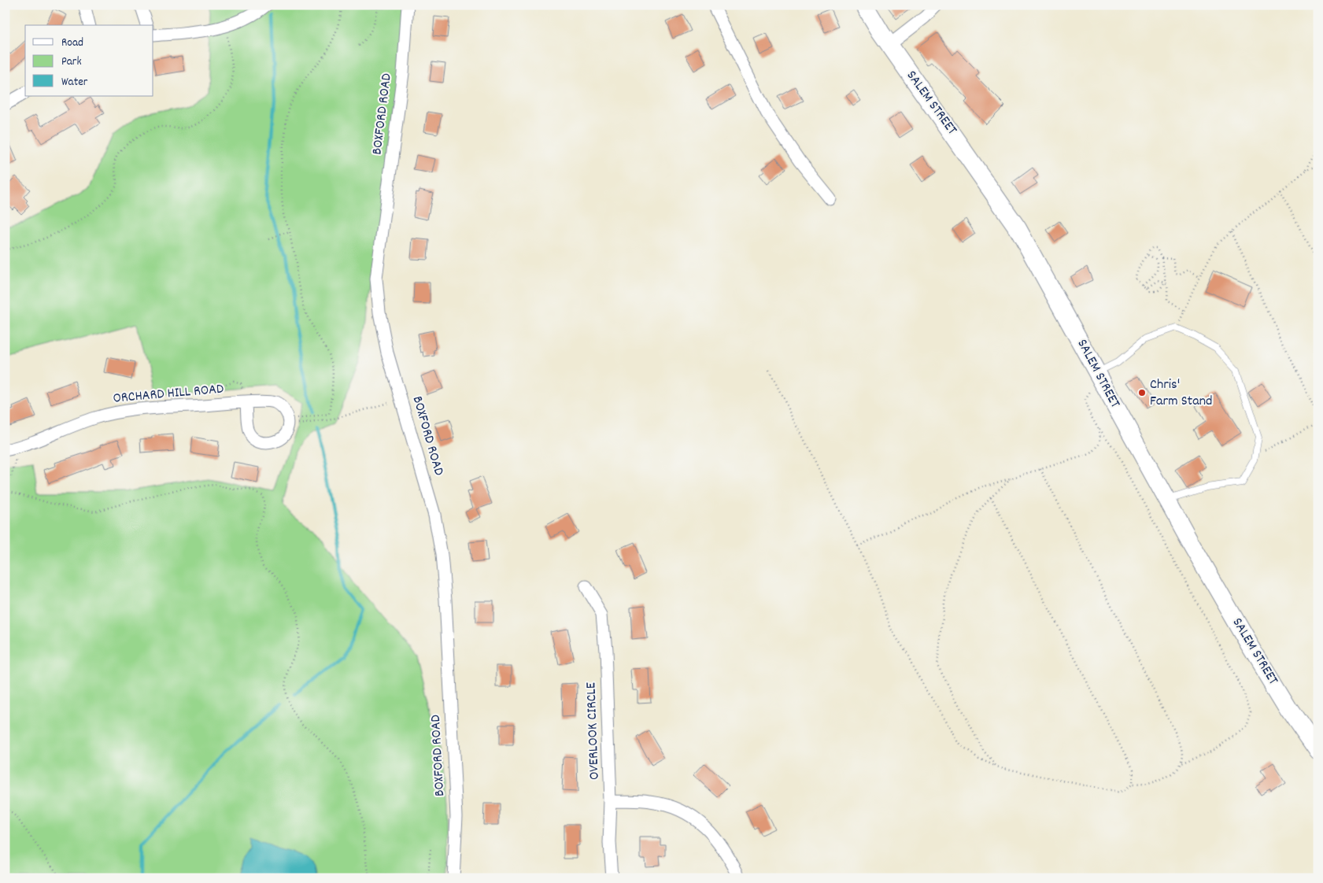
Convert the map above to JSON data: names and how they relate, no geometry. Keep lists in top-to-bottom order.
{
  "streets": {
    "main road": ["SALEM STREET"],
    "street": ["BOXFORD ROAD", "ORCHARD HILL ROAD", "OVERLOOK CIRCLE"]
  },
  "places": ["Chris' Farm Stand"],
  "legend": ["Road", "Park", "Water"]
}
